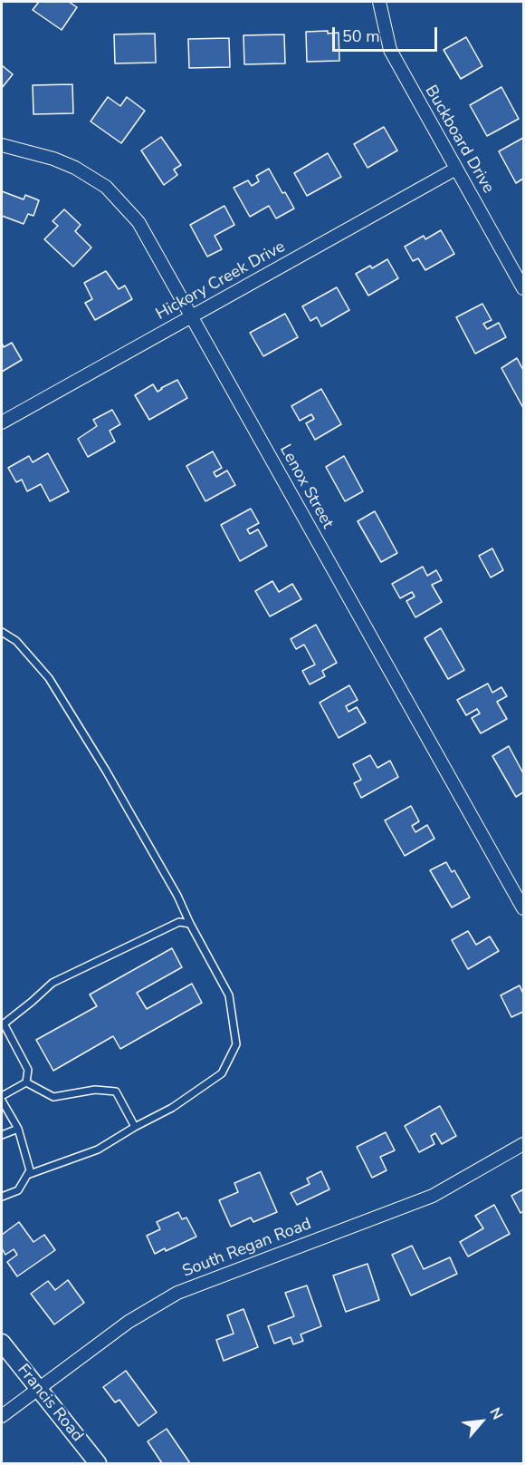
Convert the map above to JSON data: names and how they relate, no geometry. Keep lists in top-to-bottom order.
{
  "streets": {
    "street": [
      "Buckboard Drive",
      "Hickory Creek Drive",
      "Lenox Street",
      "South Regan Road",
      "Francis Road"
    ]
  },
  "crossings": [
    ["Buckboard Drive", "Hickory Creek Drive"],
    ["Hickory Creek Drive", "Lenox Street"],
    ["South Regan Road", "Francis Road"]
  ],
  "scale_bar": "50 m",
  "north": "top right"
}
